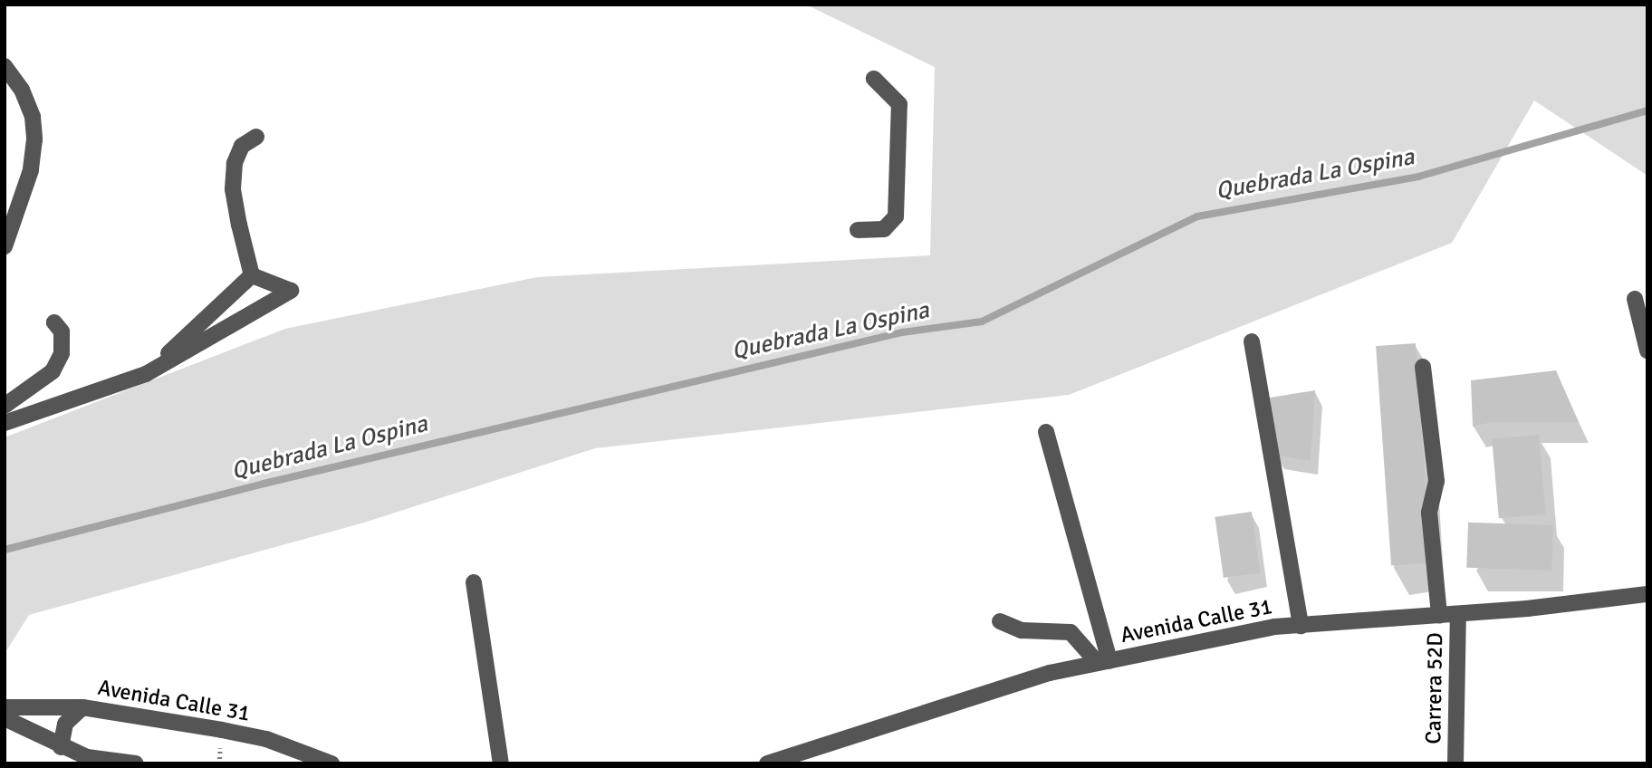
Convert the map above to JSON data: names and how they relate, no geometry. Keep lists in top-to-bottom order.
{
  "streets": {
    "street": ["Avenida Calle 31", "Carrera 52D"]
  },
  "crossings": [
    ["Avenida Calle 31", "Carrera 52D"]
  ],
  "water": ["Quebrada La Ospina"]
}
